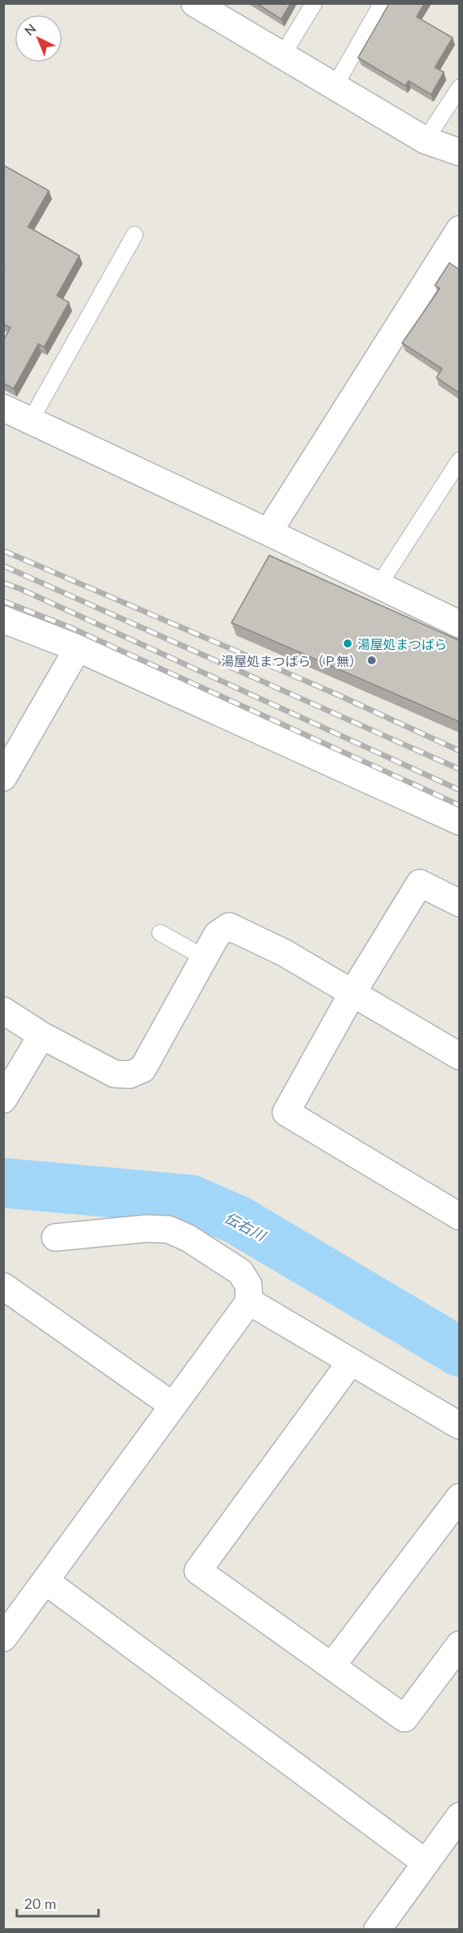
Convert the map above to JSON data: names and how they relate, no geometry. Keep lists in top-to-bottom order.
{
  "water": ["伝右川"],
  "places": ["湯屋処まつばら", "湯屋処まつばら（Ｐ無）"],
  "scale_bar": "20 m",
  "north": "top left"
}
